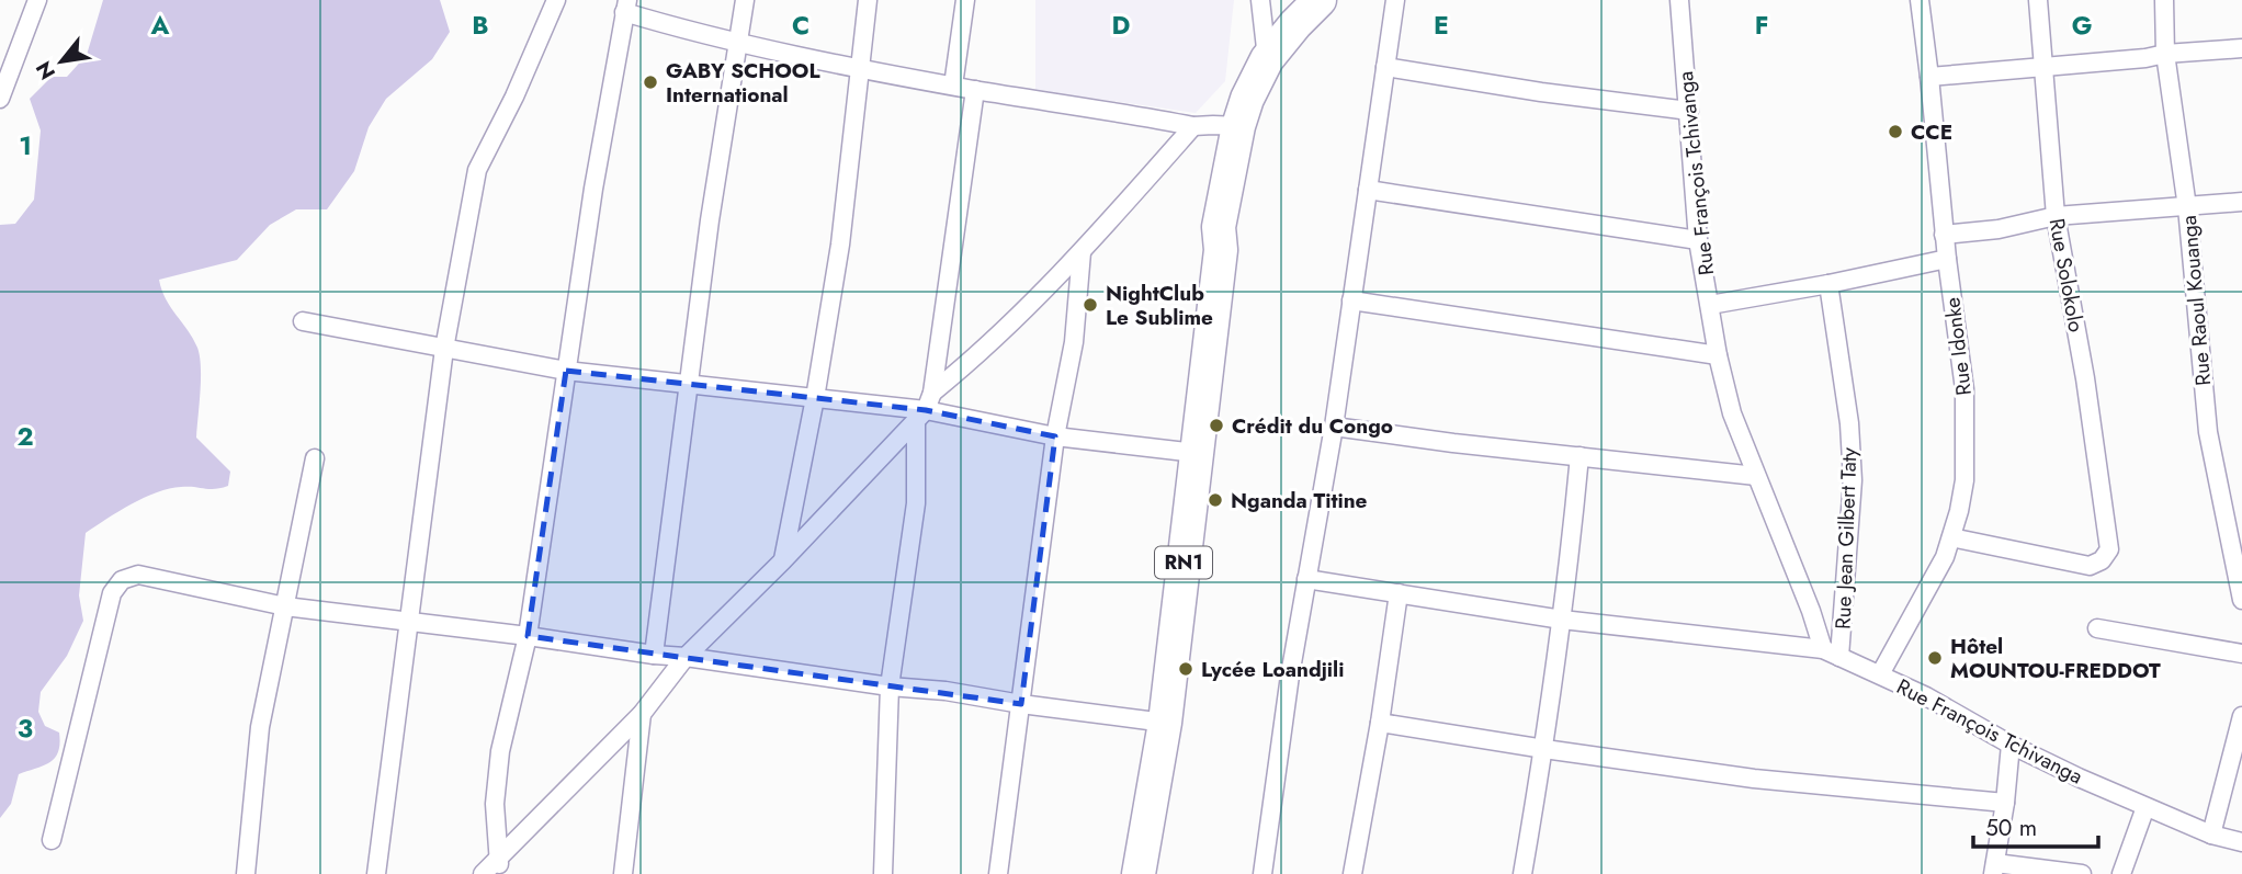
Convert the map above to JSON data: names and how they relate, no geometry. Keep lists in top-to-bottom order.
{
  "streets": {
    "highway": ["RN1"],
    "street": [
      "Rue François Tchivanga",
      "Rue Solokolo",
      "Rue Raoul Kouanga",
      "Rue Idonke",
      "Rue Jean Gilbert Taty"
    ]
  },
  "crossings": [
    ["Rue François Tchivanga", "Rue Idonke"],
    ["Rue François Tchivanga", "Rue Jean Gilbert Taty"],
    ["Rue Solokolo", "Rue Idonke"]
  ],
  "places": [
    "GABY SCHOOL International",
    "CCE",
    "NightClub Le Sublime",
    "Crédit du Congo",
    "Nganda Titine",
    "Hôtel MOUNTOU-FREDDOT",
    "Lycée Loandjili"
  ],
  "scale_bar": "50 m",
  "north": "bottom left",
  "grid": {
    "columns": [
      "A",
      "B",
      "C",
      "D",
      "E",
      "F",
      "G"
    ],
    "rows": ["1", "2", "3"]
  }
}
